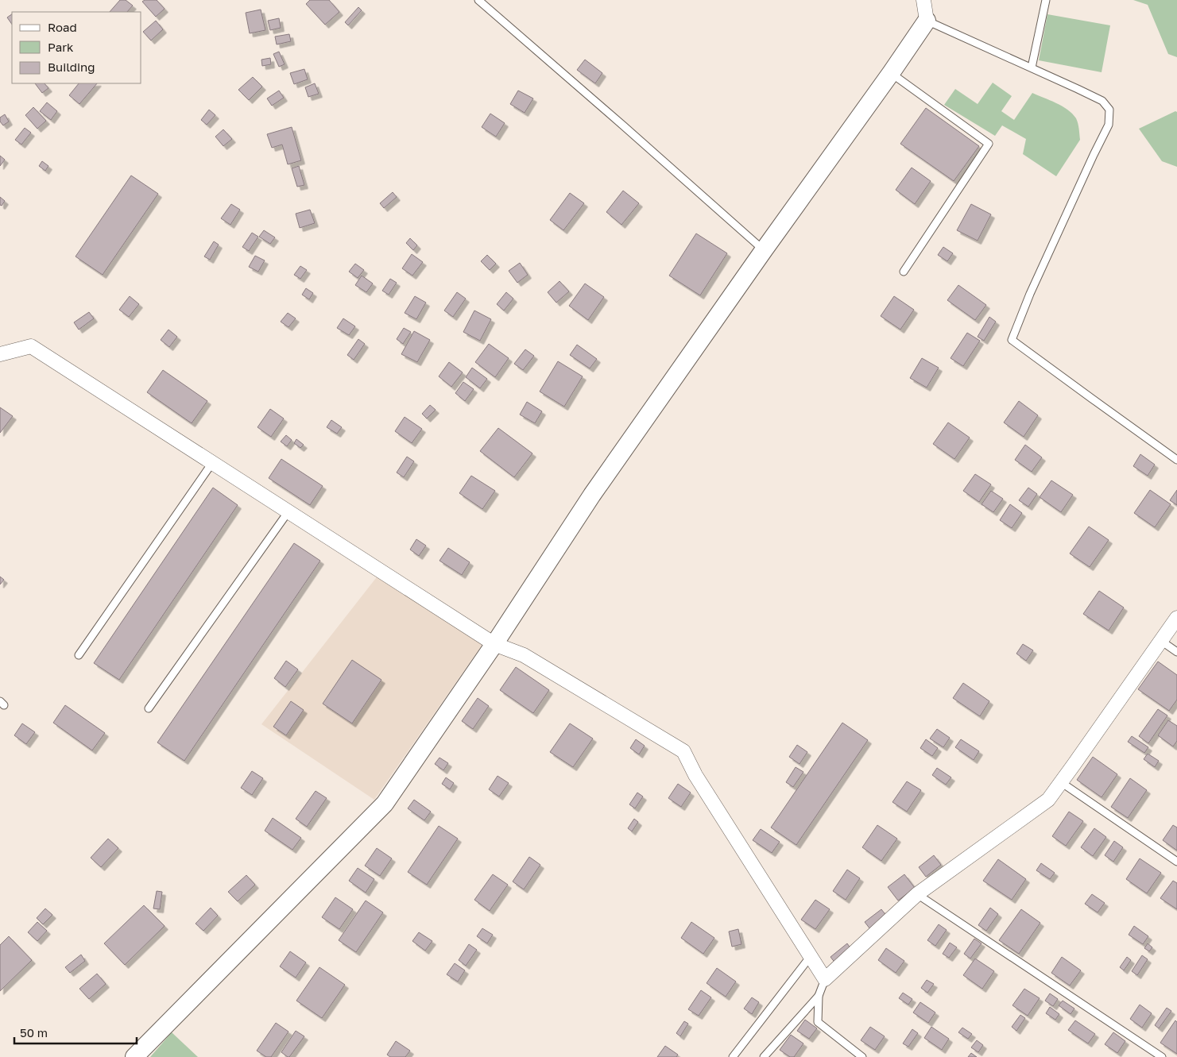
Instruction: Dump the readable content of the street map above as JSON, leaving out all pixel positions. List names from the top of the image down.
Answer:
{
  "legend": ["Road", "Park", "Building"],
  "scale_bar": "50 m"
}
